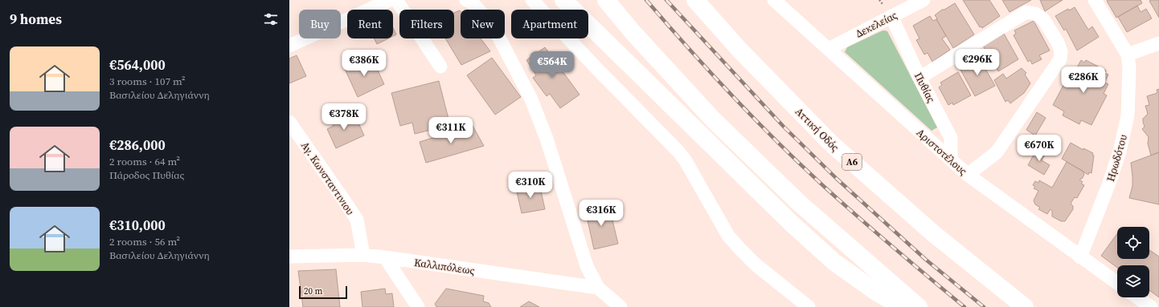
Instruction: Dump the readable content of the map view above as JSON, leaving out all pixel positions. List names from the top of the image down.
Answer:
{
  "streets": {
    "highway": ["Αττική Οδός", "Α6"],
    "street": [
      "Δεκελείας",
      "Πυθίας",
      "Αριστοτέλους",
      "Ηρωδότου",
      "Αγ. Κωνσταντινιου",
      "Καλλιπόλεως"
    ]
  },
  "crossings": [
    ["Δεκελείας", "Πυθίας"],
    ["Δεκελείας", "Αριστοτέλους"],
    ["Πυθίας", "Αριστοτέλους"],
    ["Αριστοτέλους", "Ηρωδότου"],
    ["Αγ. Κωνσταντινιου", "Καλλιπόλεως"]
  ],
  "scale_bar": "20 m",
  "page": {
    "heading": "9 homes",
    "chip": [
      "Buy",
      "Rent",
      "Filters",
      "New",
      "Apartment"
    ],
    "list": [
      {
        "name": "€564,000",
        "note": "3 rooms · 107 m² · Βασιλείου Δεληγιάννη"
      },
      {
        "name": "€286,000",
        "note": "2 rooms · 64 m² · Πάροδος Πυθίας"
      },
      {
        "name": "€310,000",
        "note": "2 rooms · 56 m² · Βασιλείου Δεληγιάννη"
      }
    ],
    "price": [
      "€296K",
      "€386K",
      "€564K",
      "€286K",
      "€378K",
      "€311K",
      "€670K",
      "€310K",
      "€316K"
    ],
    "scale": "20 m"
  }
}
